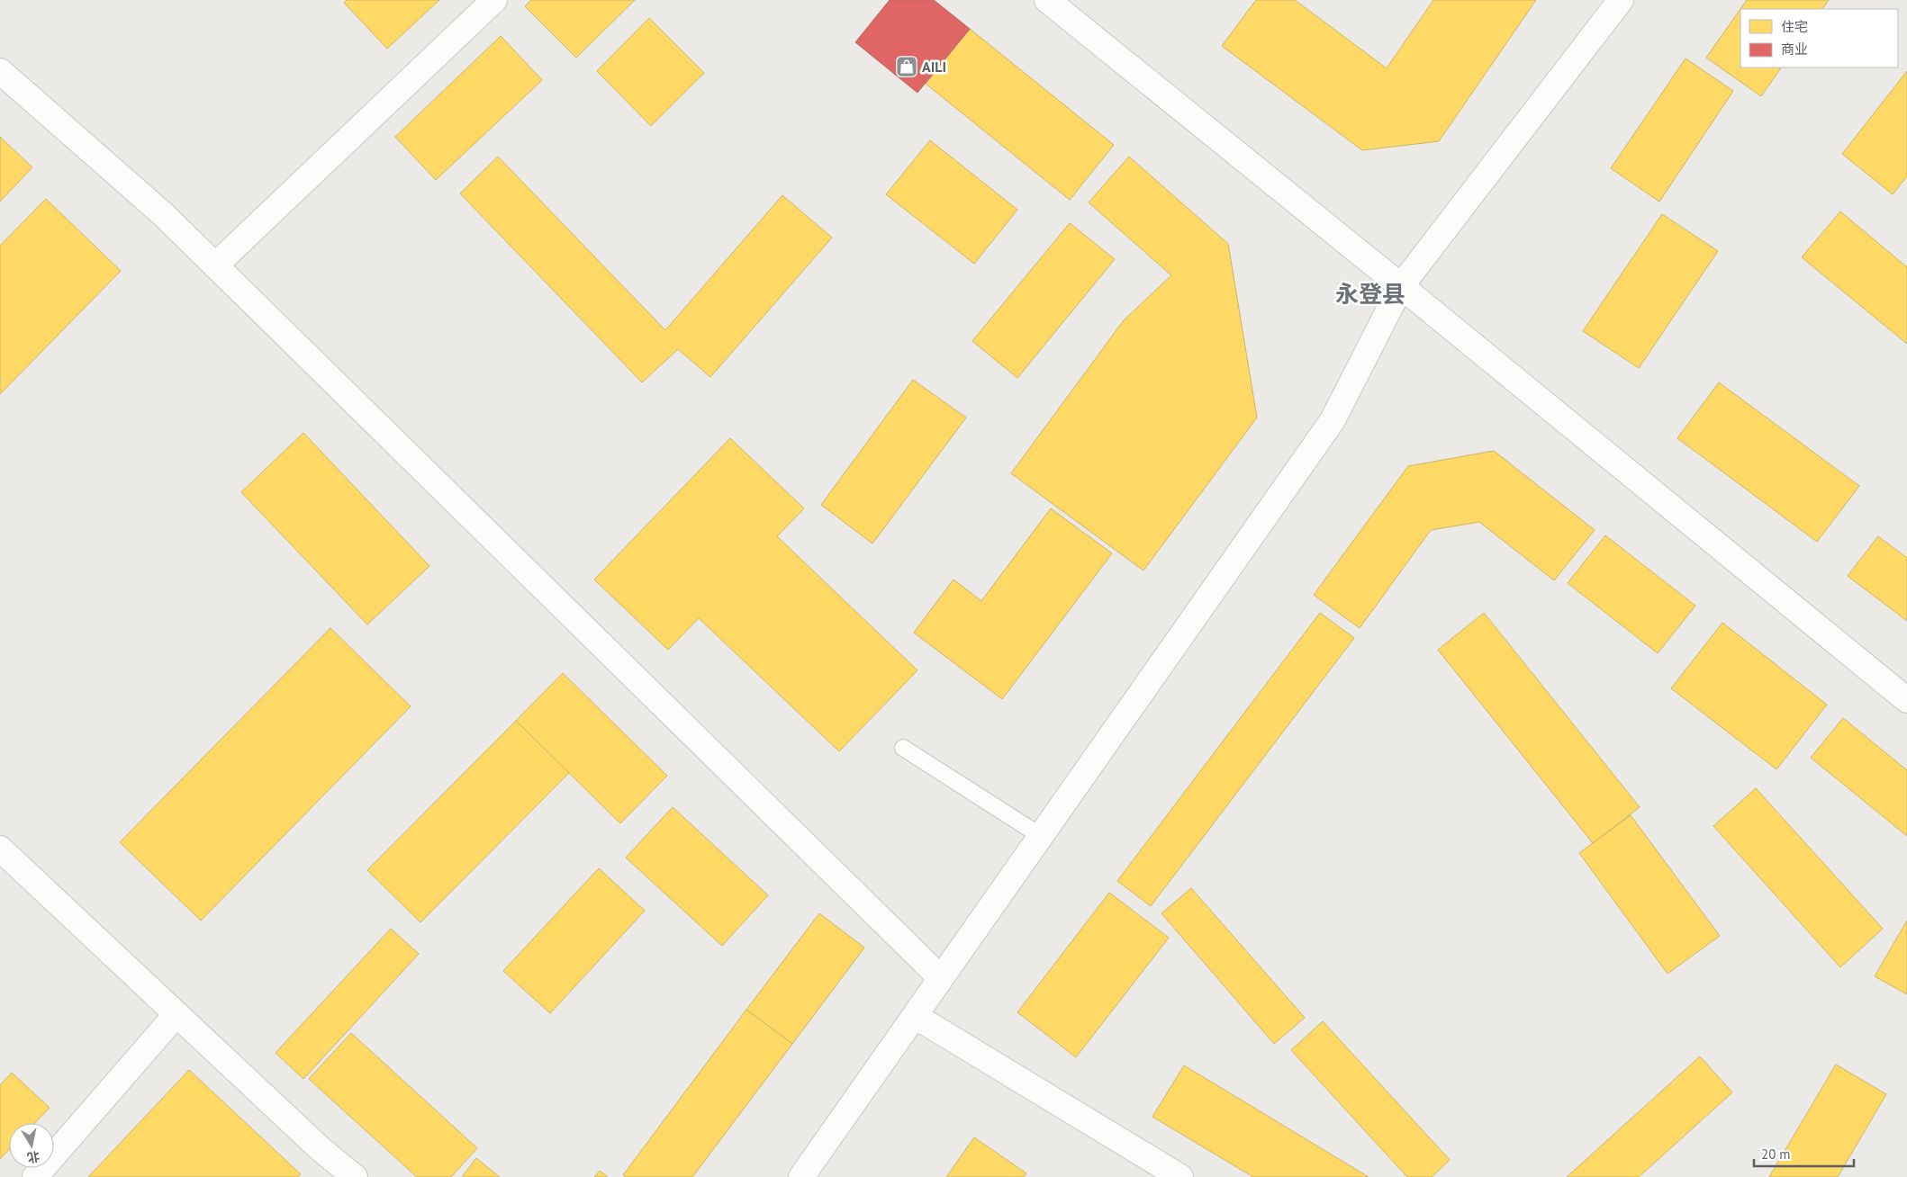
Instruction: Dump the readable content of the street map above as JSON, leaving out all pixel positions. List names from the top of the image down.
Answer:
{
  "districts": ["永登县"],
  "places": {
    "shop": ["AILI"]
  },
  "legend": ["住宅", "商业"],
  "scale_bar": "20 m",
  "north": "bottom"
}
